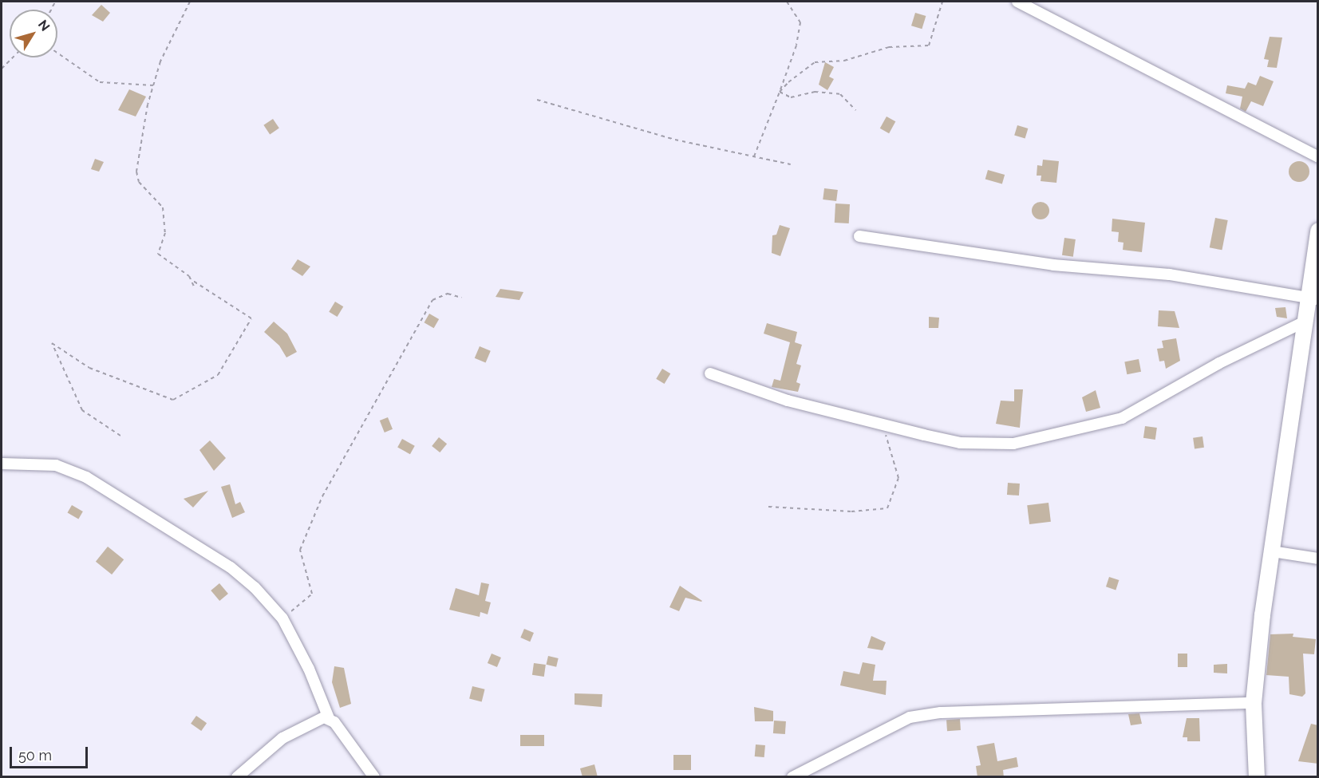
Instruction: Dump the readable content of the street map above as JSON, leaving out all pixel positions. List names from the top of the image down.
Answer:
{
  "scale_bar": "50 m",
  "north": "top right"
}
